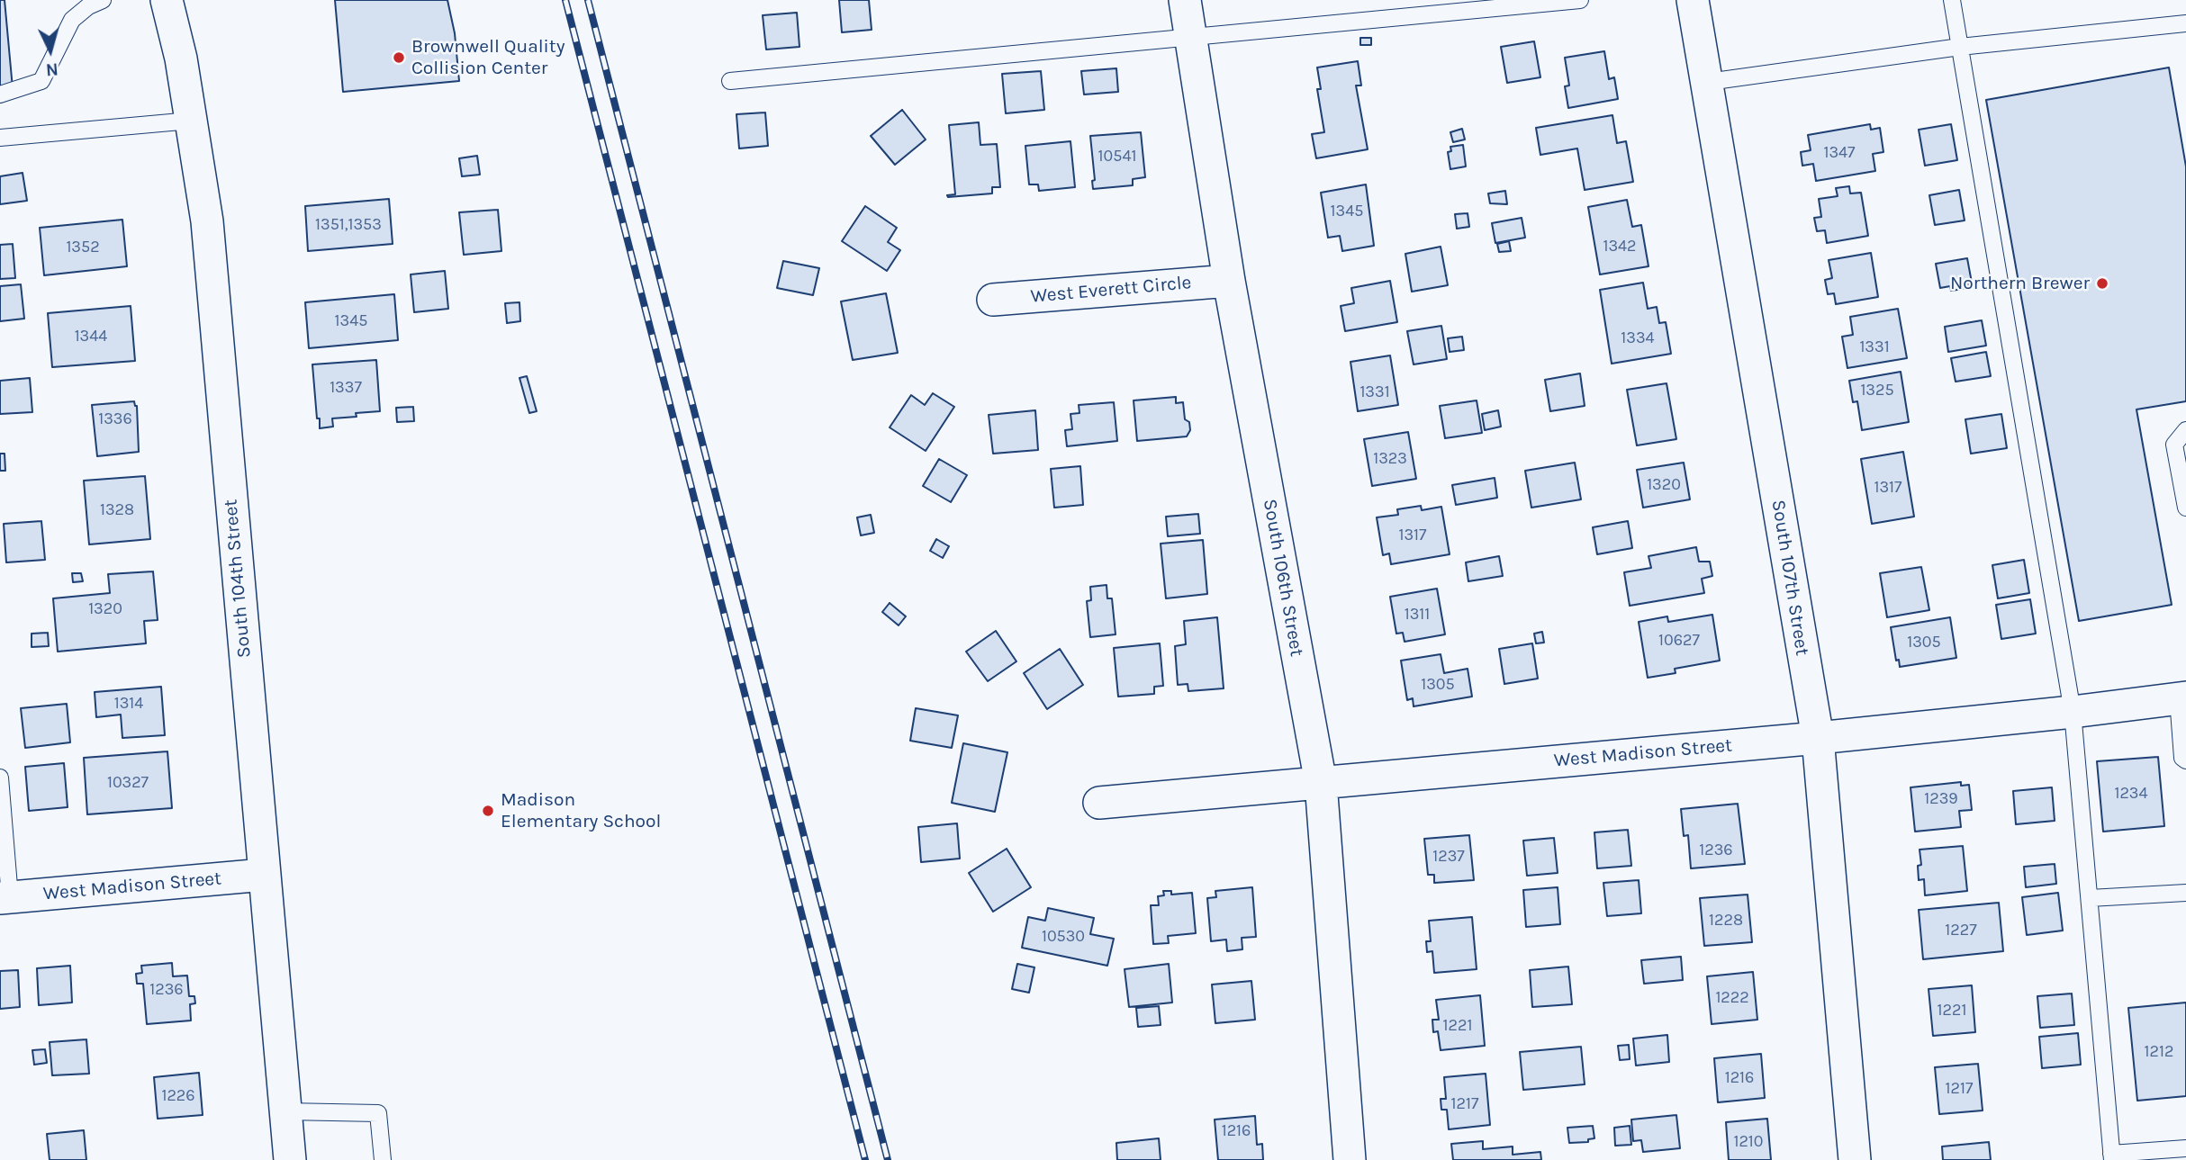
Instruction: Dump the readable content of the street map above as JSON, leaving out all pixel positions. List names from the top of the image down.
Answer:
{
  "streets": {
    "street": [
      "West Everett Circle",
      "South 106th Street",
      "South 107th Street",
      "South 104th Street",
      "West Madison Street"
    ]
  },
  "crossings": [
    ["West Everett Circle", "South 106th Street"],
    ["South 106th Street", "West Madison Street"],
    ["South 107th Street", "West Madison Street"],
    ["South 104th Street", "West Madison Street"]
  ],
  "places": ["Brownwell Quality Collision Center", "Northern Brewer", "Madison Elementary School"],
  "house_numbers": [
    "1347",
    "10541",
    "1345",
    "1351,1353",
    "1342",
    "1352",
    "1345",
    "1344",
    "1334",
    "1331",
    "1337",
    "1325",
    "1331",
    "1336",
    "1323",
    "1320",
    "1317",
    "1328",
    "1317",
    "1320",
    "1311",
    "10627",
    "1305",
    "1305",
    "1314",
    "10327",
    "1234",
    "1239",
    "1236",
    "1237",
    "1228",
    "1227",
    "10530",
    "1236",
    "1222",
    "1221",
    "1221",
    "1212",
    "1216",
    "1217",
    "1226",
    "1217",
    "1216",
    "1210"
  ],
  "north": "bottom"
}
